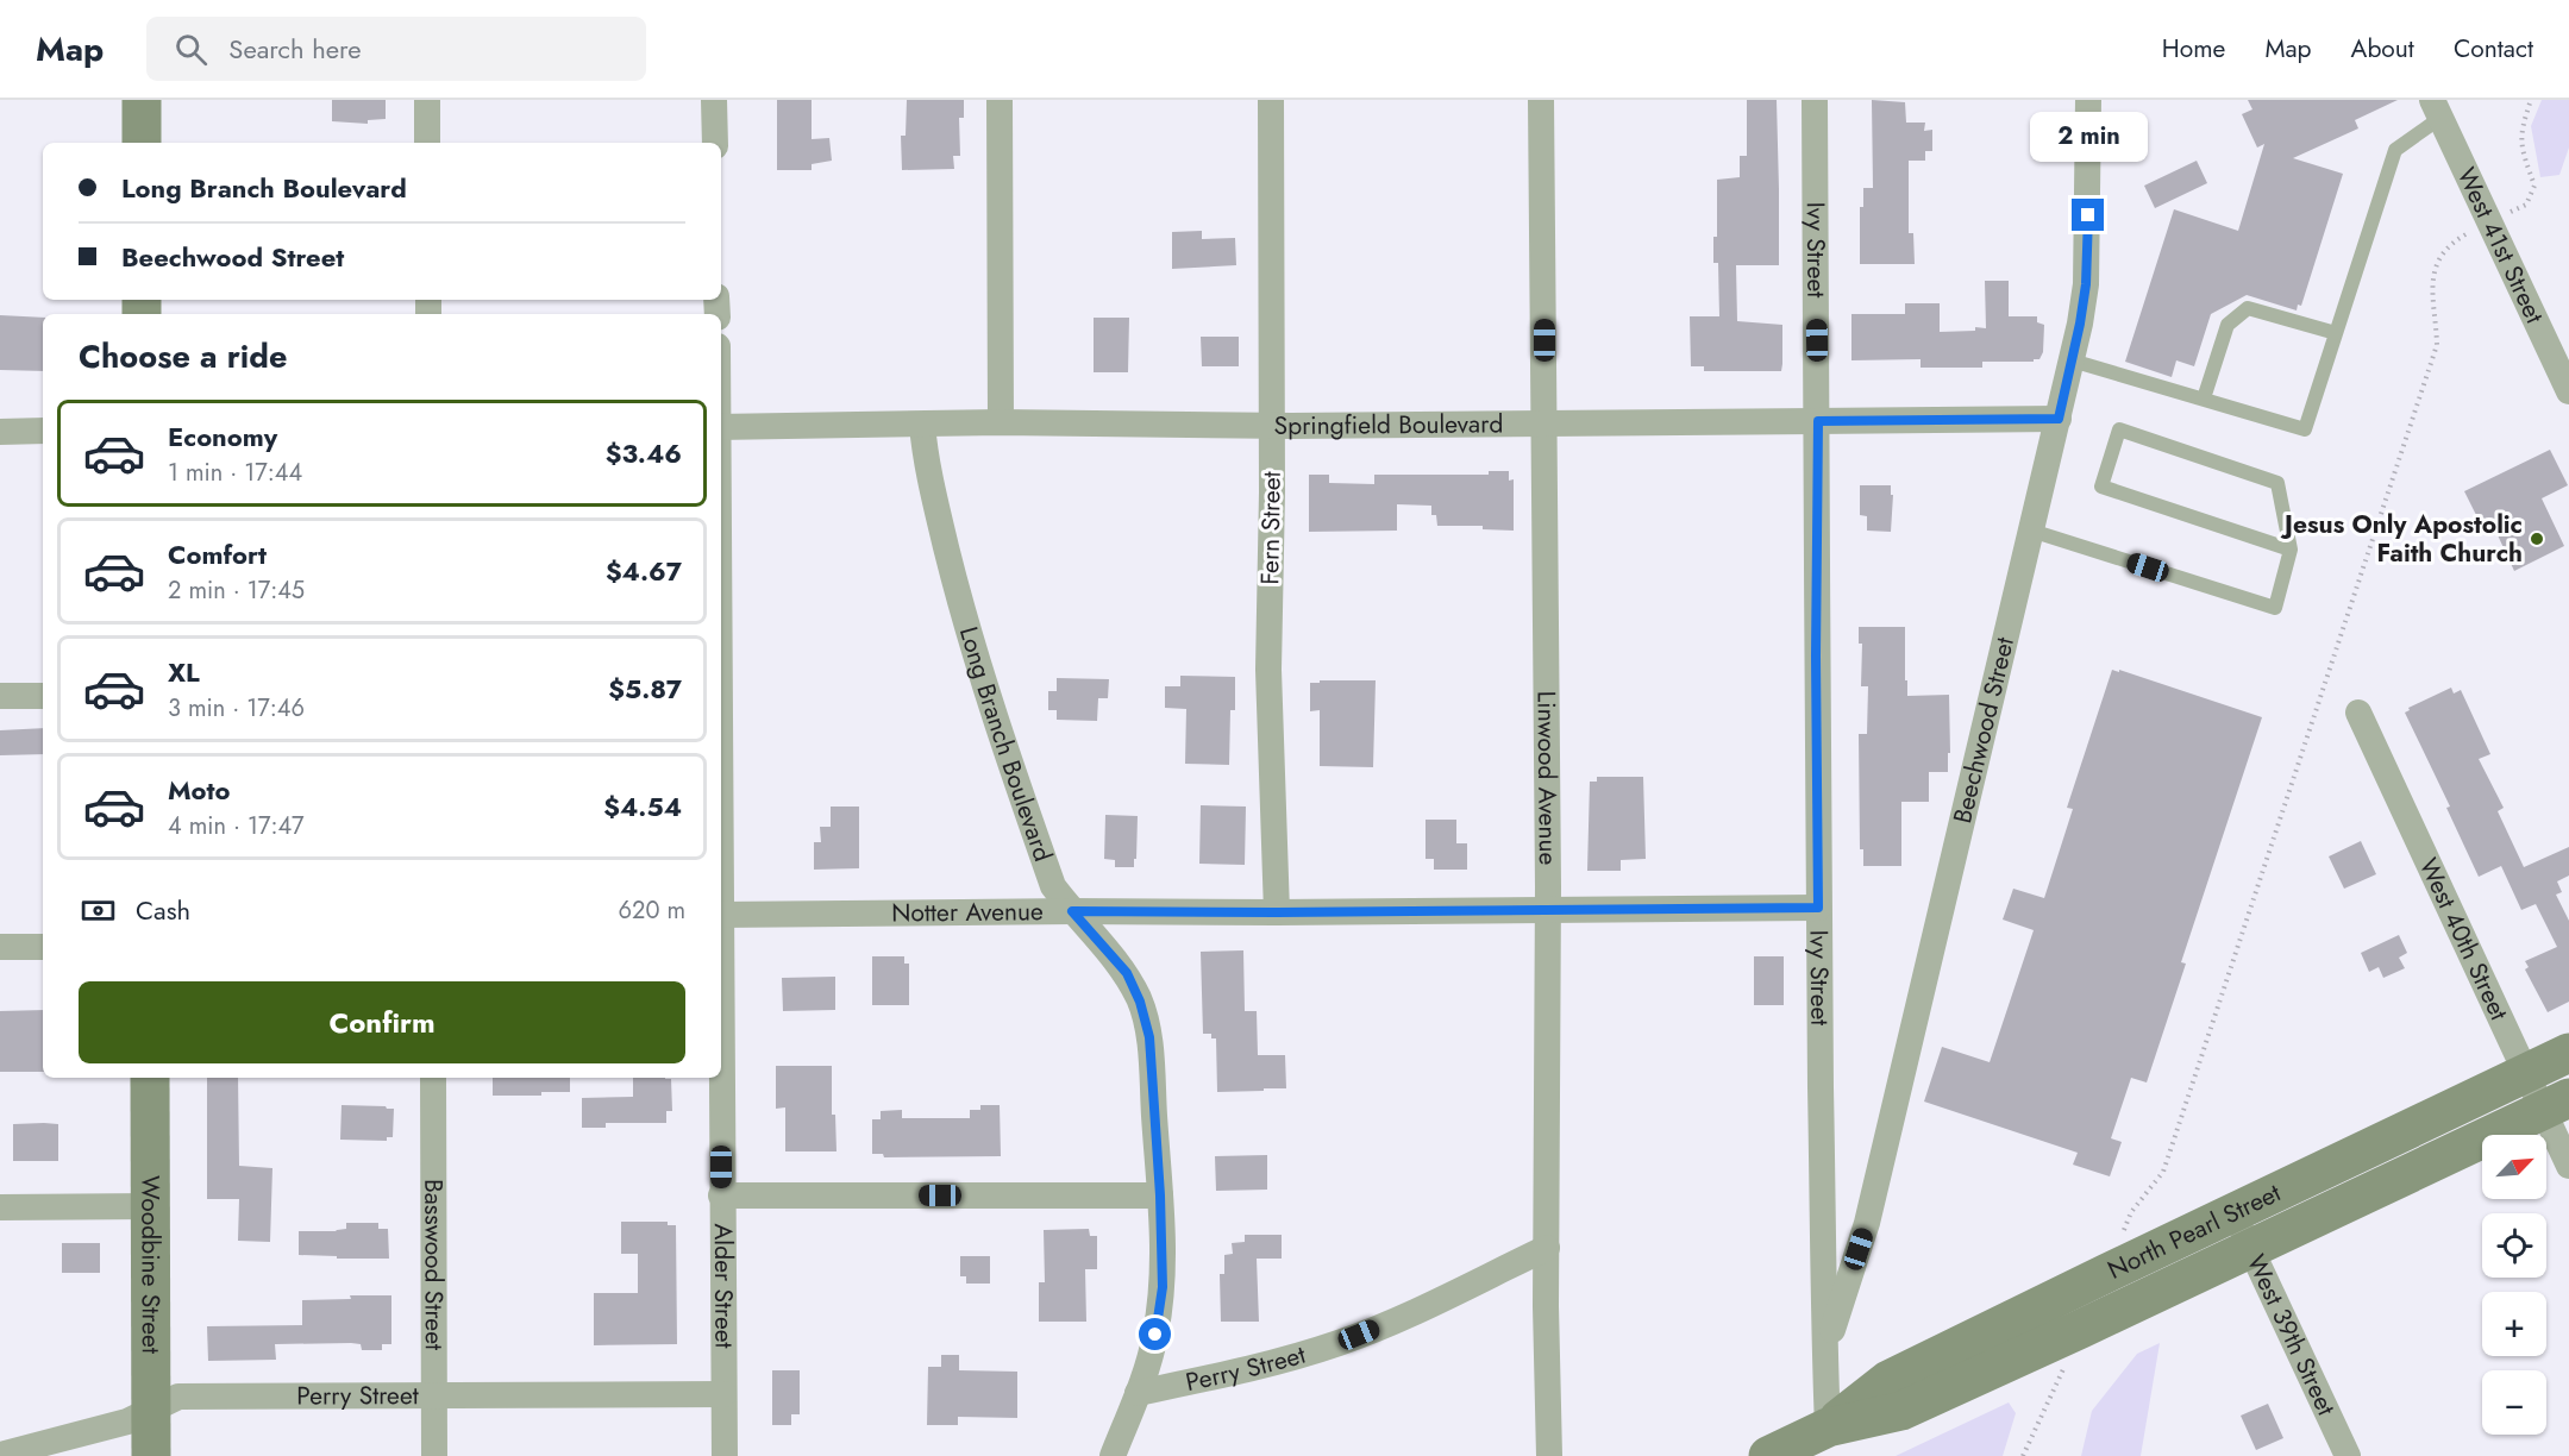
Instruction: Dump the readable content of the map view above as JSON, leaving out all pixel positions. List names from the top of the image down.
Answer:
{
  "streets": {
    "street": [
      "West 41st Street",
      "Ivy Street",
      "Springfield Boulevard",
      "Fern Street",
      "Beechwood Street",
      "Long Branch Boulevard",
      "Linwood Avenue",
      "Notter Avenue",
      "West 40th Street",
      "North Pearl Street",
      "Woodbine Street",
      "Basswood Street",
      "Alder Street",
      "West 39th Street",
      "Perry Street"
    ]
  },
  "crossings": [
    ["Ivy Street", "Springfield Boulevard"],
    ["Ivy Street", "Beechwood Street"],
    ["Ivy Street", "Notter Avenue"],
    ["Ivy Street", "North Pearl Street"],
    ["Springfield Boulevard", "Fern Street"],
    ["Springfield Boulevard", "Beechwood Street"],
    ["Springfield Boulevard", "Long Branch Boulevard"],
    ["Springfield Boulevard", "Linwood Avenue"],
    ["Fern Street", "Notter Avenue"],
    ["Long Branch Boulevard", "Notter Avenue"],
    ["Long Branch Boulevard", "Perry Street"],
    ["Linwood Avenue", "Notter Avenue"],
    ["Linwood Avenue", "Perry Street"],
    ["West 40th Street", "North Pearl Street"],
    ["North Pearl Street", "West 39th Street"],
    ["Woodbine Street", "Perry Street"],
    ["Basswood Street", "Perry Street"],
    ["Alder Street", "Perry Street"]
  ],
  "places": ["Jesus Only Apostolic Faith Church"],
  "north": "top right",
  "page": {
    "header": "Map",
    "search": "Search here",
    "nav": [
      "Home",
      "Map",
      "About",
      "Contact"
    ],
    "bubble": "2 min",
    "banner": ["Long Branch Boulevard", "Beechwood Street"],
    "heading": "Choose a ride",
    "list": [
      {
        "name": "Economy",
        "note": "1 min · 17:44",
        "value": "$3.46"
      },
      {
        "name": "Comfort",
        "note": "2 min · 17:45",
        "value": "$4.67"
      },
      {
        "name": "XL",
        "note": "3 min · 17:46",
        "value": "$5.87"
      },
      {
        "name": "Moto",
        "note": "4 min · 17:47",
        "value": "$4.54"
      }
    ],
    "pay": ["Cash", "620 m"],
    "buttons": "Confirm",
    "map_buttons": ["+", "−"]
  }
}
